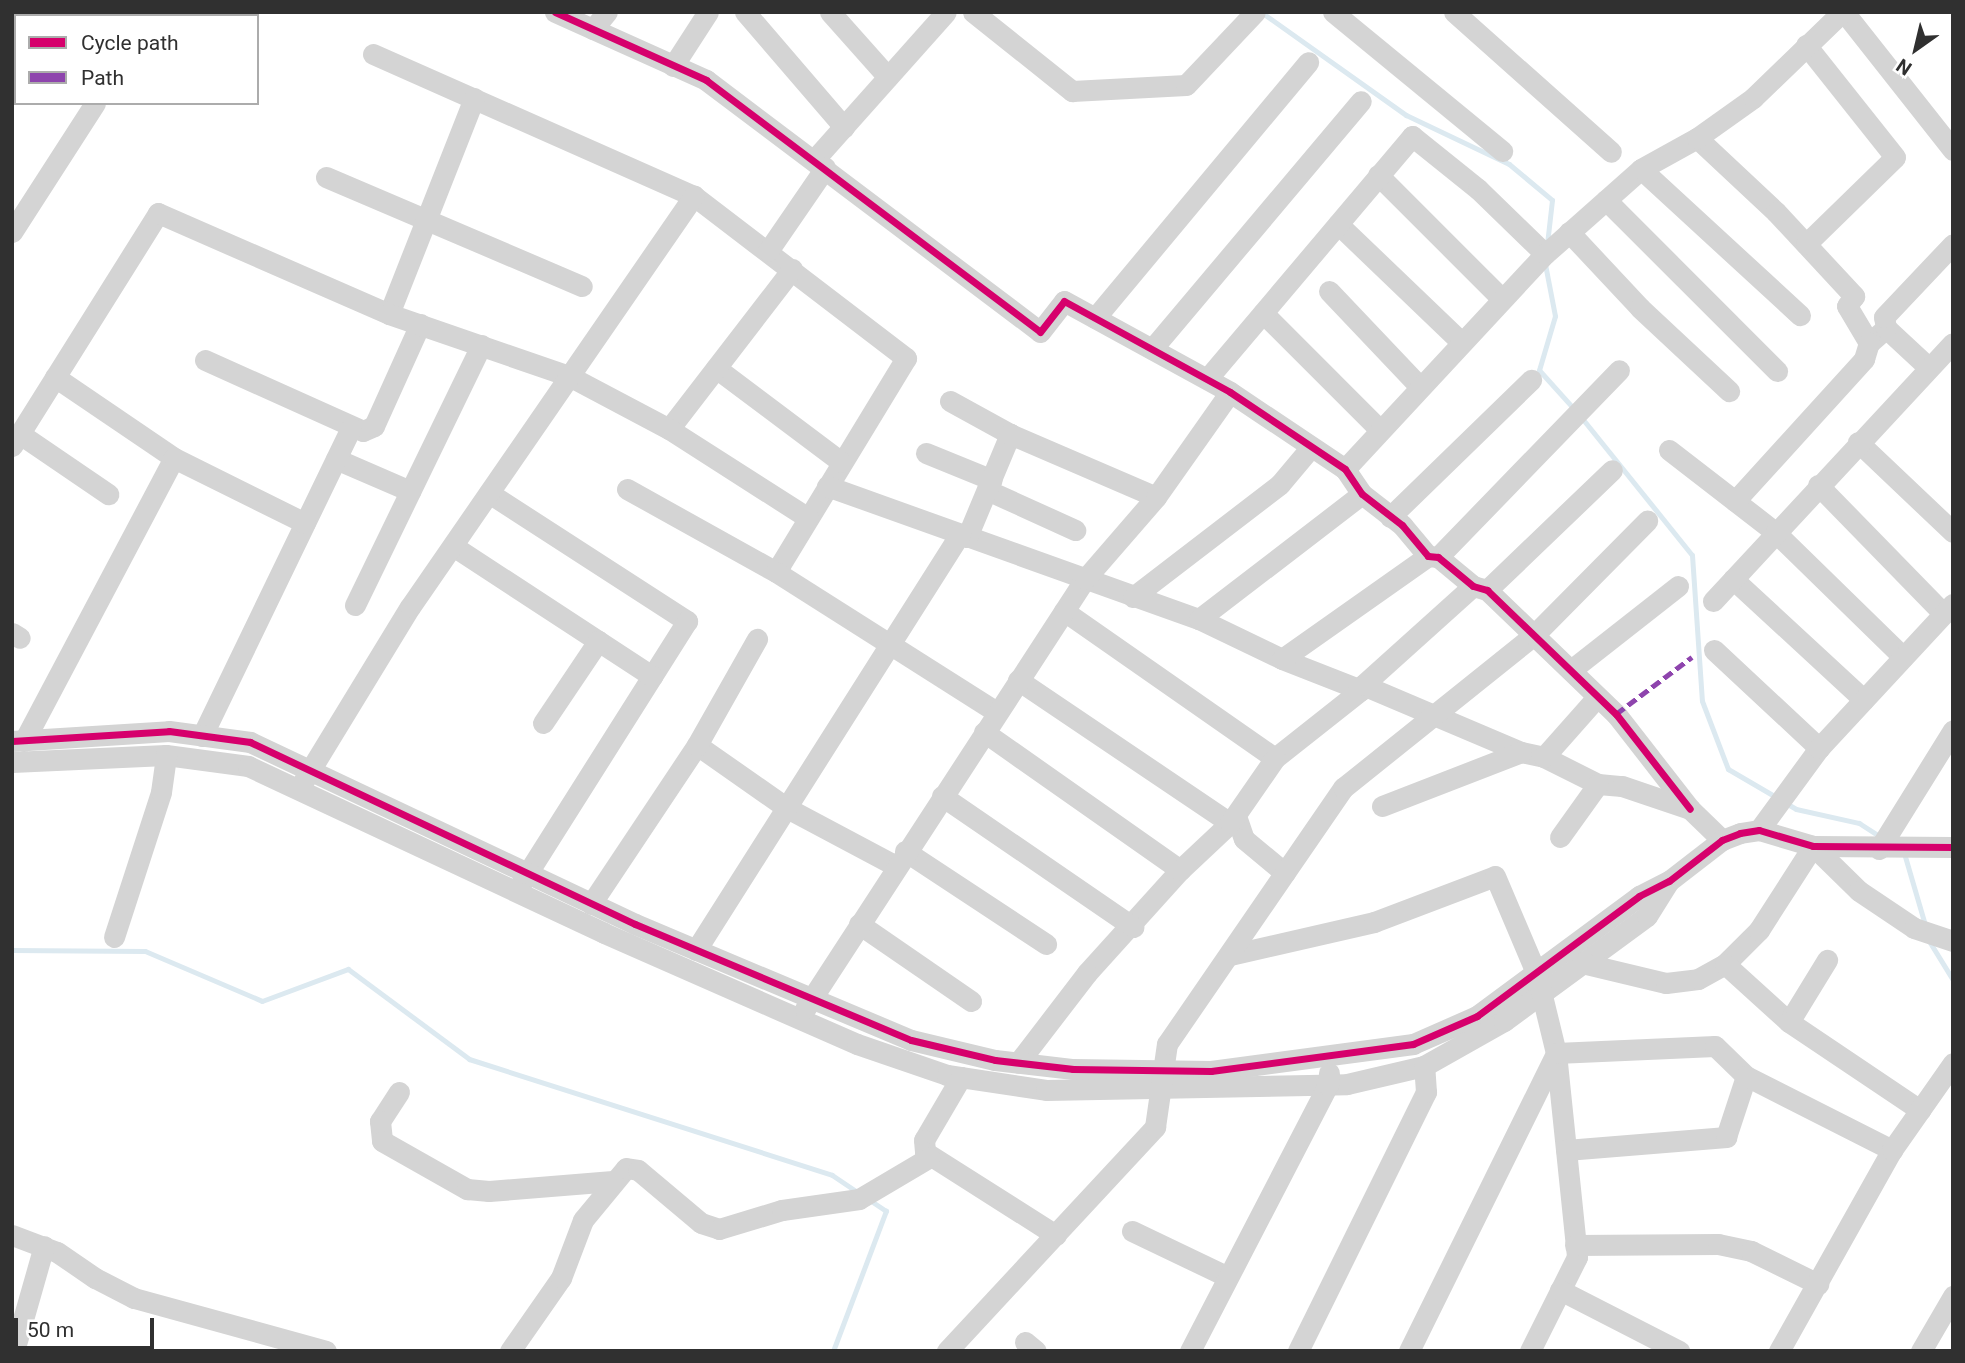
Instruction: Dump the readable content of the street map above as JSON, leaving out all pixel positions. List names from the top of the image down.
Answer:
{
  "legend": ["Cycle path", "Path"],
  "scale_bar": "50 m",
  "north": "bottom left"
}
